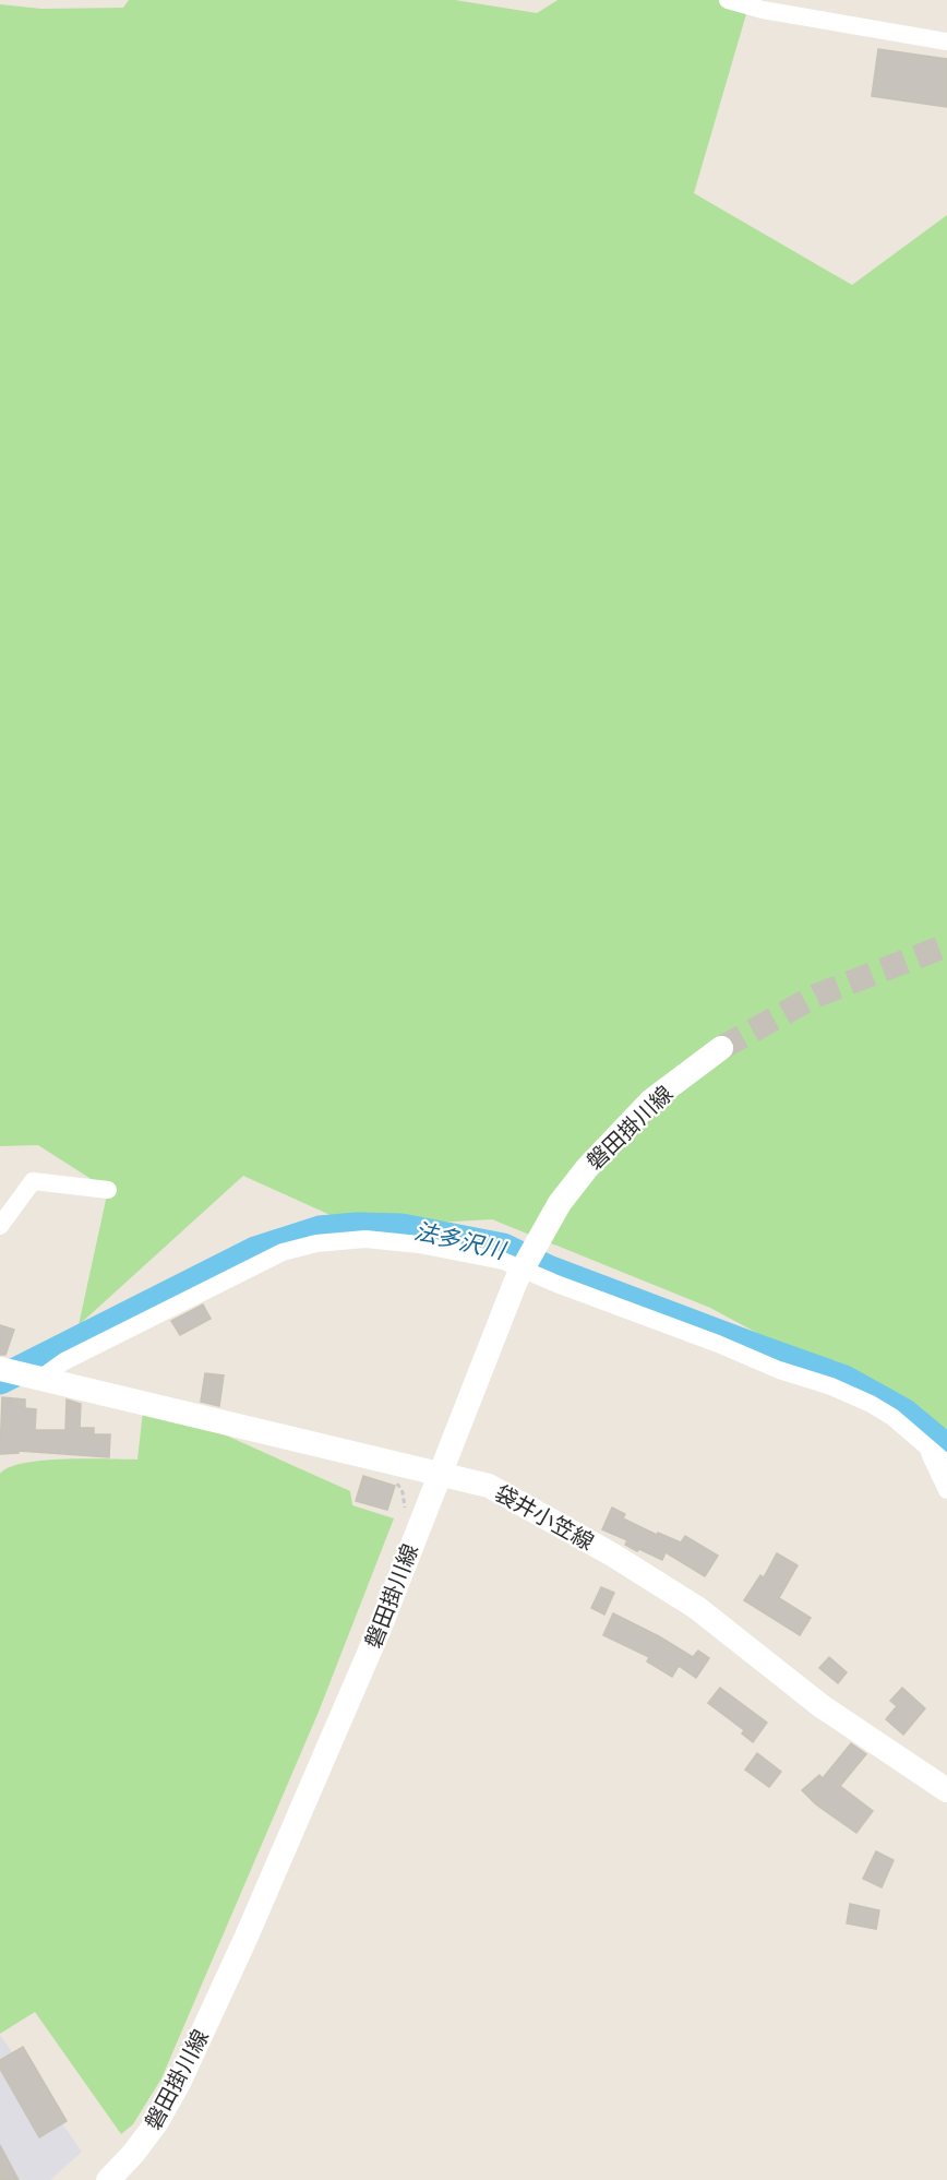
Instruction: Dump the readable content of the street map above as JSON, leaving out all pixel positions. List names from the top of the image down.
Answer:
{
  "streets": {
    "main road": ["磐田掛川線", "袋井小笠線"]
  },
  "crossings": [
    ["磐田掛川線", "袋井小笠線"]
  ],
  "water": ["法多沢川"]
}
